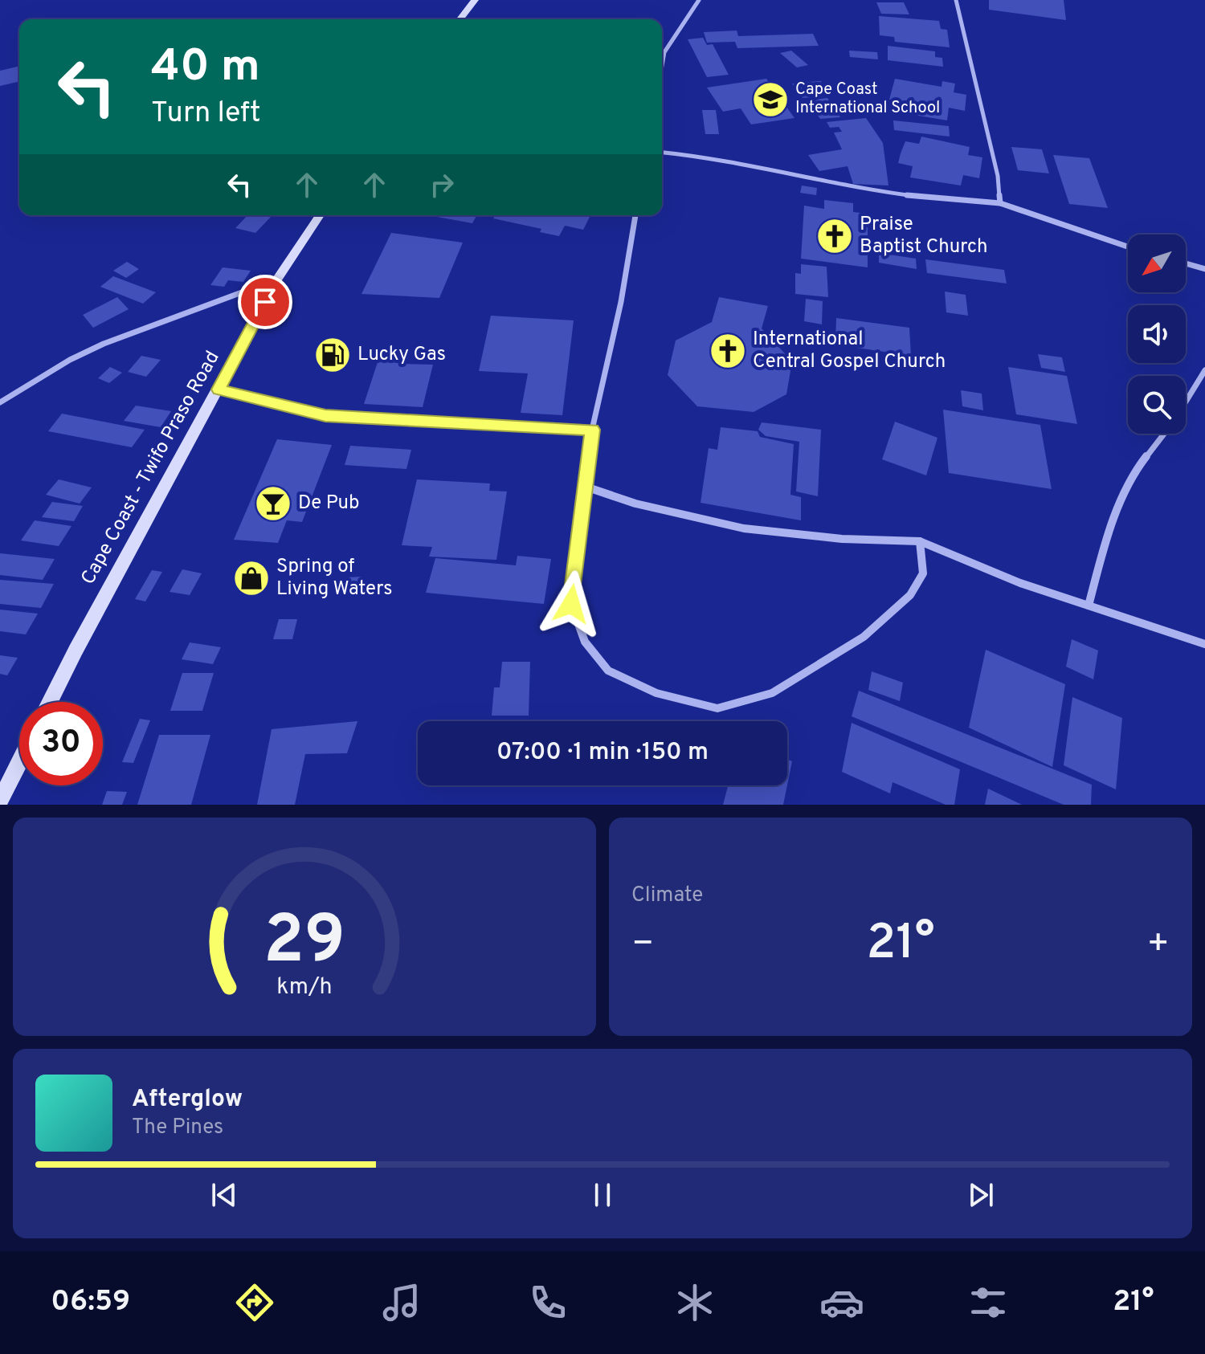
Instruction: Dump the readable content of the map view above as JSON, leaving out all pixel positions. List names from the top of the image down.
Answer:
{
  "streets": {
    "main road": ["Cape Coast - Twifo Praso Road"]
  },
  "places": {
    "school or university": ["Cape Coast International School"],
    "church": ["Praise Baptist Church", "International Central Gospel Church"],
    "fuel station": ["Lucky Gas"],
    "bar": ["De Pub"],
    "shop": ["Spring of Living Waters"]
  },
  "north": "bottom left",
  "page": {
    "turn": ["40 m", "Turn left"],
    "limit": "30",
    "trip": "07:00 · 1 min · 150 m",
    "tile": "Climate",
    "heat": ["−", "21°", "+"],
    "song": ["Afterglow", "The Pines"],
    "tabs": ["06:59", "21°"],
    "gauge": ["29", "km/h"]
  }
}
